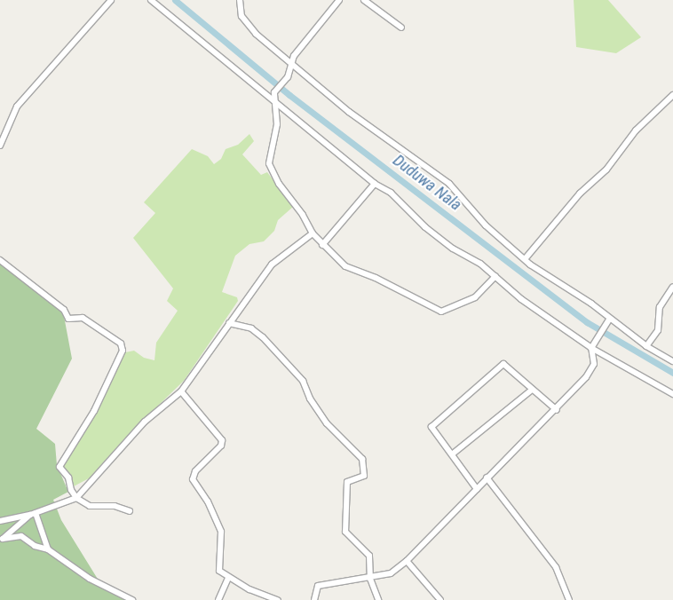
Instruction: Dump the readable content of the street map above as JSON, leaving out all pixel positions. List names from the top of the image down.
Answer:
{
  "water": ["Duduwa Nala"]
}
